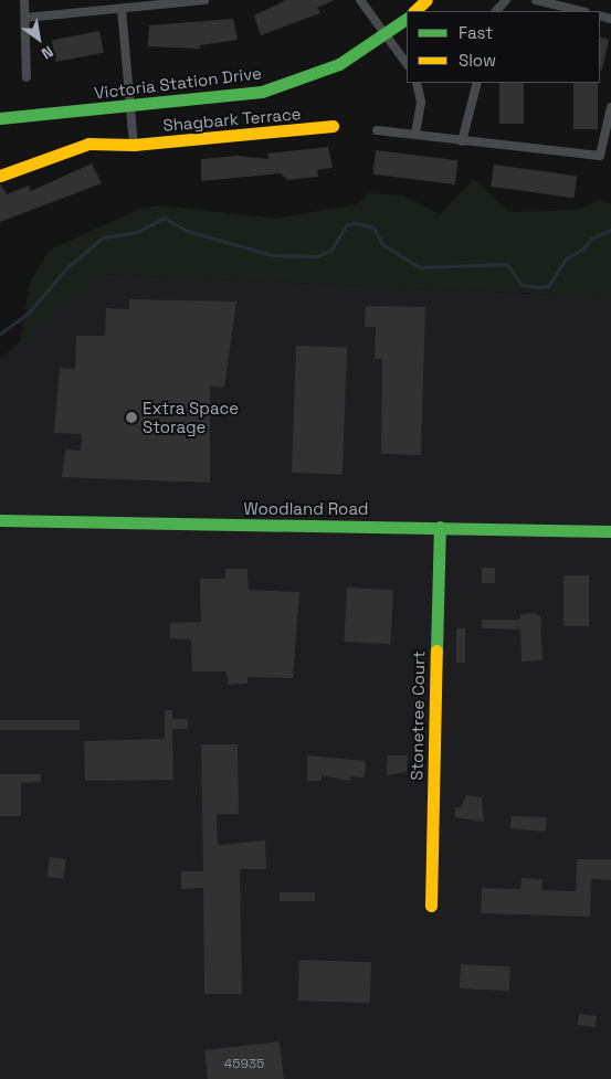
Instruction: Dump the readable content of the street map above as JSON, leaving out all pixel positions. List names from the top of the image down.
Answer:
{
  "streets": {
    "street": [
      "Victoria Station Drive",
      "Shagbark Terrace",
      "Woodland Road",
      "Stonetree Court"
    ]
  },
  "crossings": [
    ["Woodland Road", "Stonetree Court"]
  ],
  "places": ["Extra Space Storage"],
  "house_numbers": ["45935"],
  "legend": ["Fast", "Slow"],
  "north": "bottom right"
}
